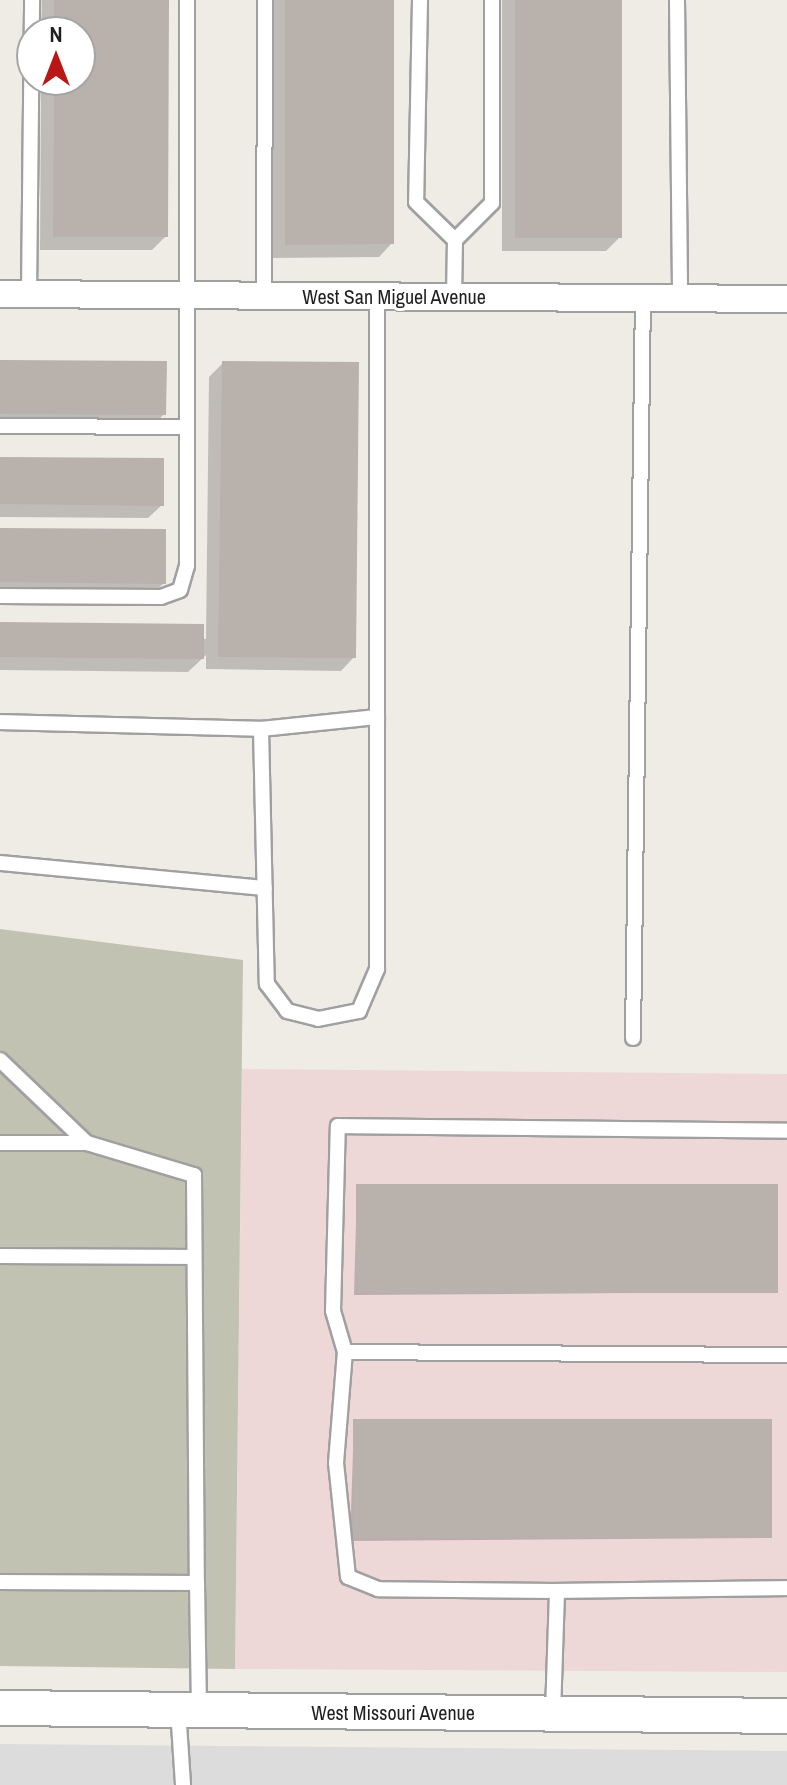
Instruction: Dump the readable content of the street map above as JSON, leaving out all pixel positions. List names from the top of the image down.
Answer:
{
  "streets": {
    "street": ["West San Miguel Avenue", "West Missouri Avenue"]
  },
  "north": "top"
}
